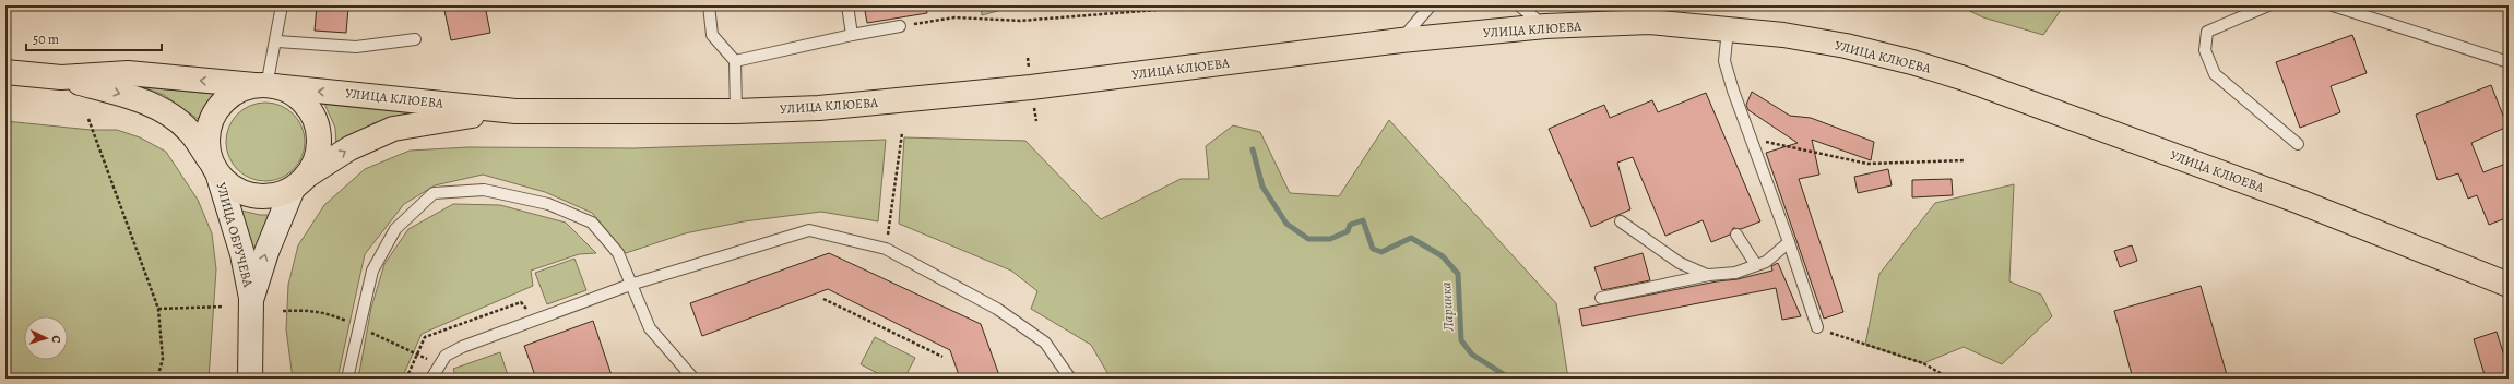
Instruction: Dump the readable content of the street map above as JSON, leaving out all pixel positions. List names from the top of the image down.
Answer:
{
  "streets": {
    "main road": ["УЛИЦА КЛЮЕВА"],
    "street": ["УЛИЦА ОБРУЧЕВА"]
  },
  "crossings": [
    ["УЛИЦА КЛЮЕВА", "УЛИЦА ОБРУЧЕВА"]
  ],
  "one_way": ["УЛИЦА ОБРУЧЕВА"],
  "water": ["Ларинка"],
  "scale_bar": "50 m",
  "north": "right"
}
